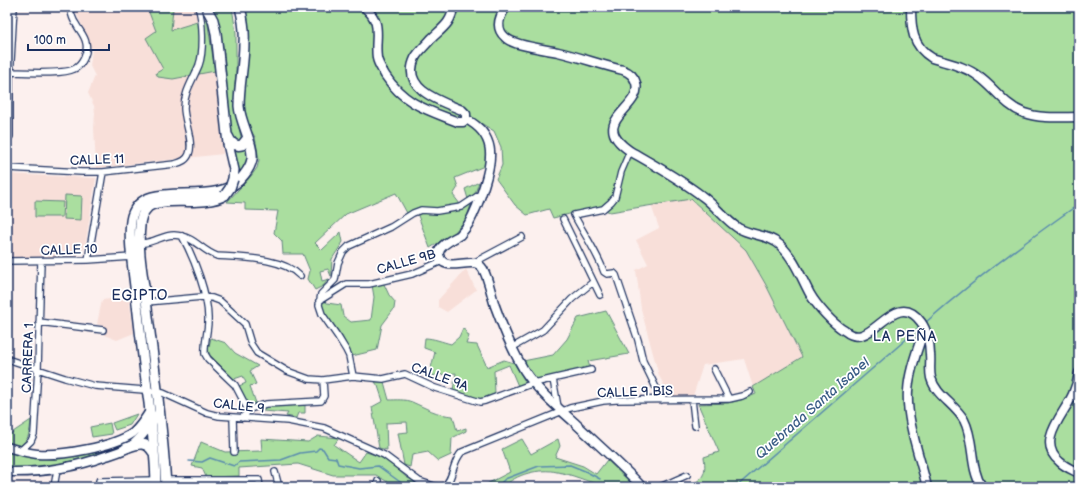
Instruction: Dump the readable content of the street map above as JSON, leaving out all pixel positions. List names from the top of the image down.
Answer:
{
  "streets": {
    "main road": ["CALLE 9B"],
    "street": [
      "CALLE 11",
      "CALLE 10",
      "CARRERA 1",
      "CALLE 9A",
      "CALLE 9 BIS",
      "CALLE 9"
    ]
  },
  "crossings": [
    ["CALLE 10", "CARRERA 1"],
    ["CARRERA 1", "CALLE 9"]
  ],
  "districts": ["EGIPTO", "LA PEÑA"],
  "water": ["Quebrada Santa Isabel"],
  "scale_bar": "100 m"
}
